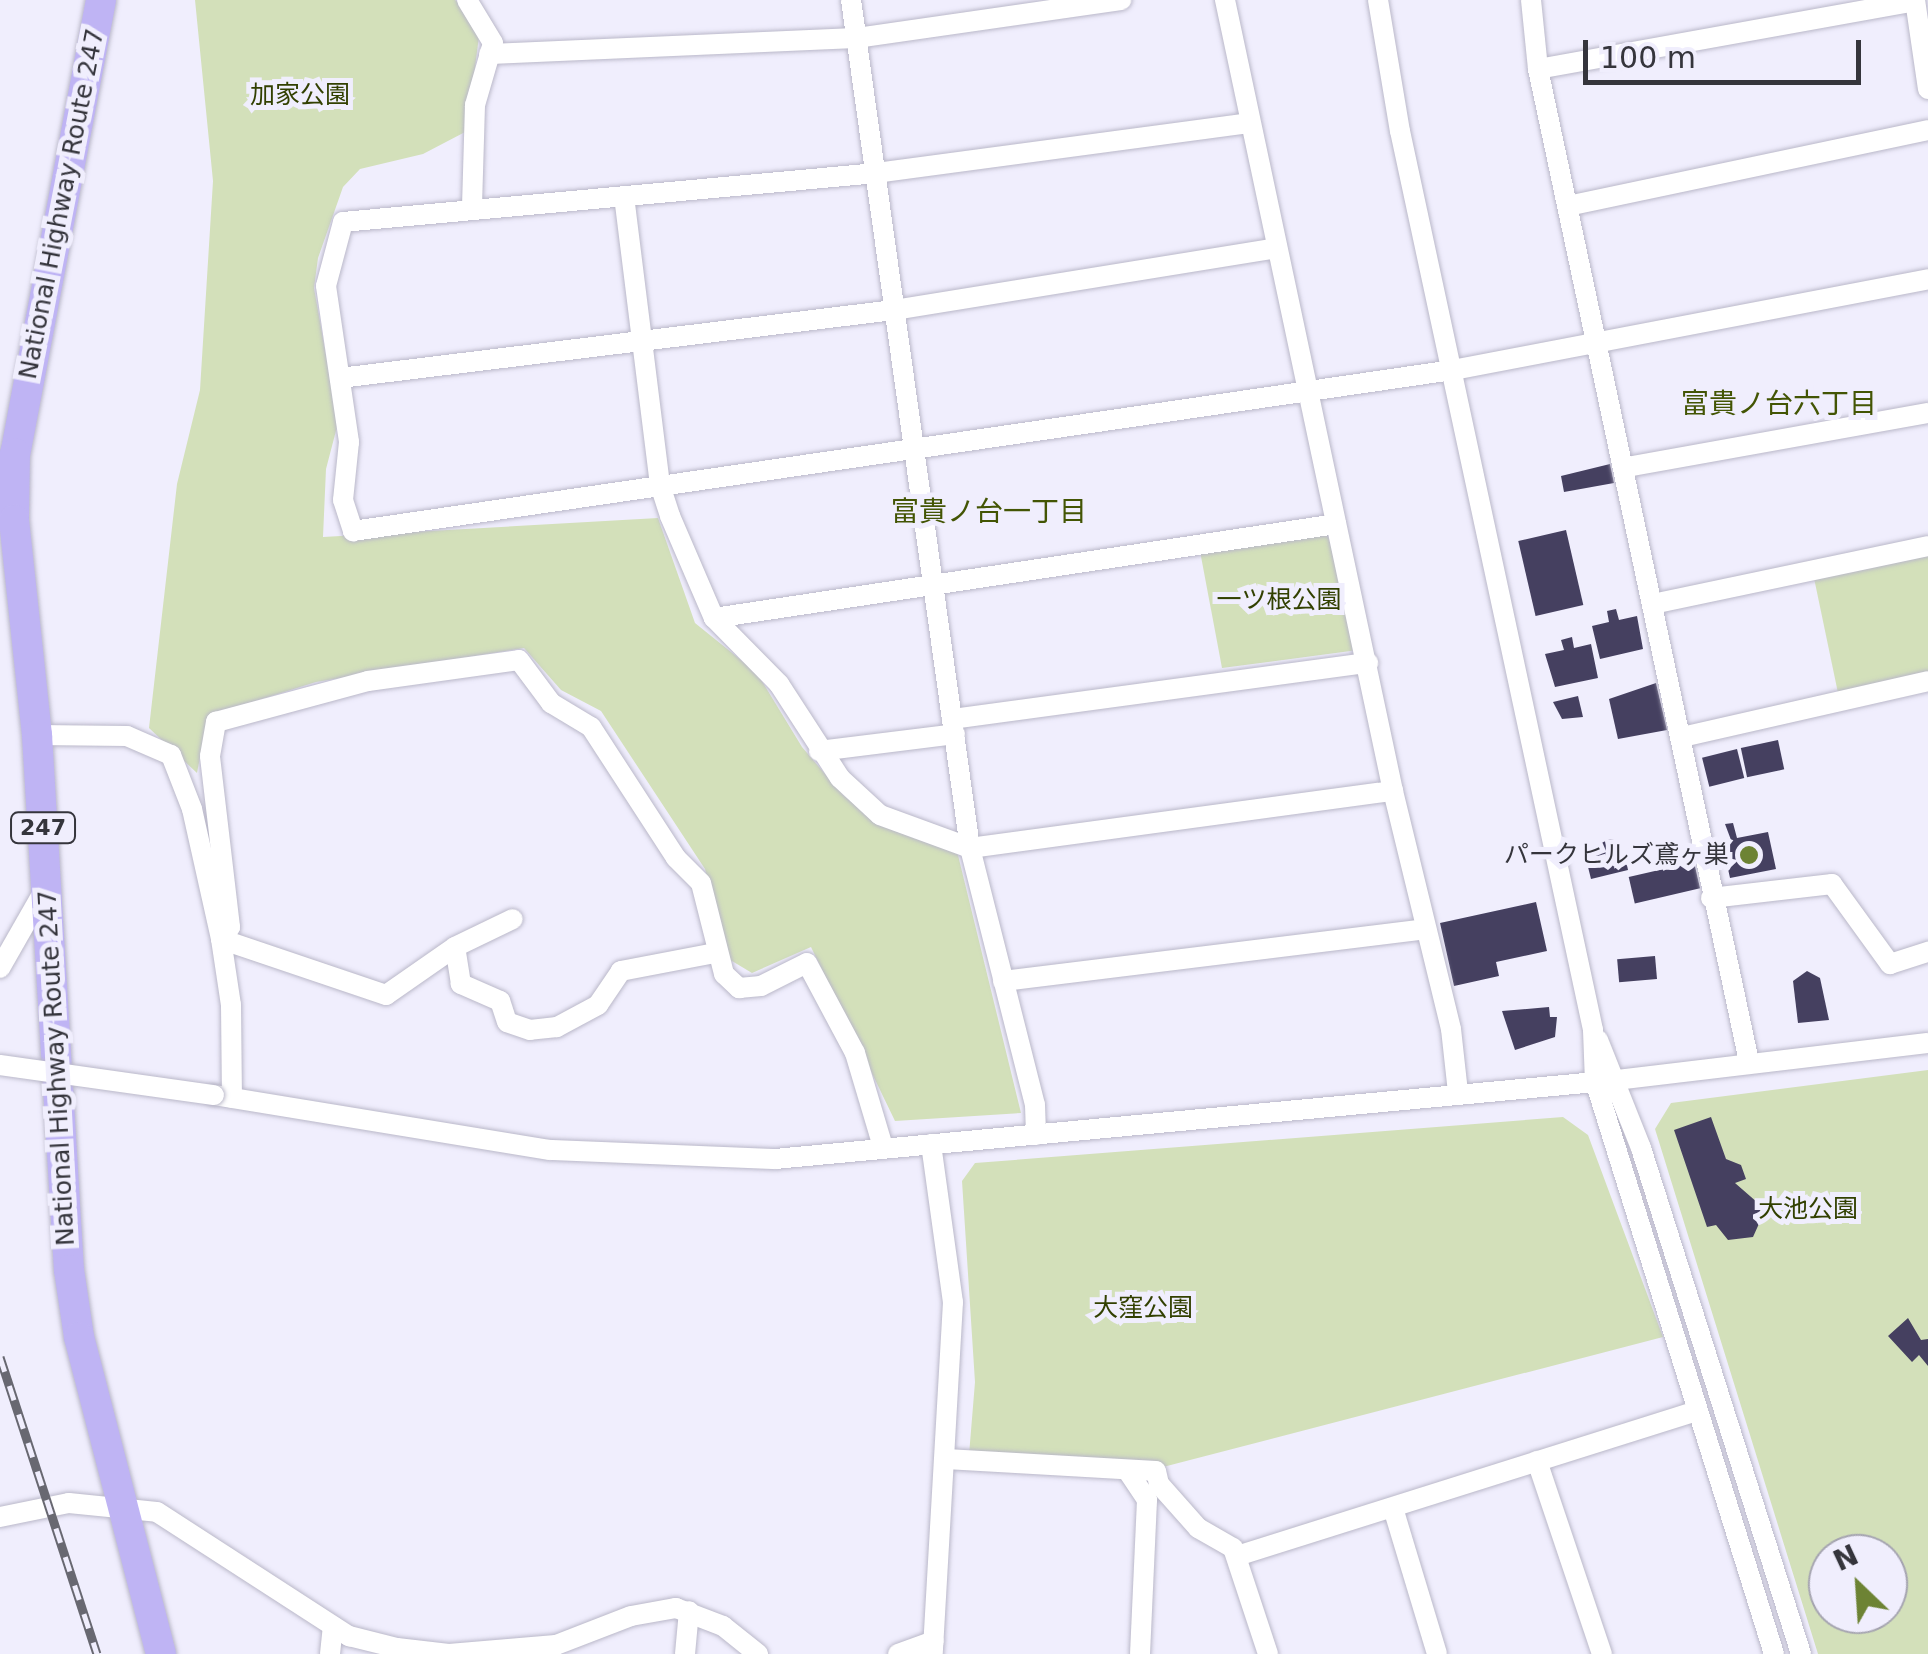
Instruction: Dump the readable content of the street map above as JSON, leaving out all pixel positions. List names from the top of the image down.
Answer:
{
  "streets": {
    "highway": ["National Highway Route 247", "247"]
  },
  "districts": ["富貴ノ台六丁目", "富貴ノ台一丁目"],
  "parks": [
    "加家公園",
    "一ツ根公園",
    "大池公園",
    "大窪公園"
  ],
  "places": ["パークヒルズ鳶ヶ巣"],
  "scale_bar": "100 m",
  "north": "top left"
}
